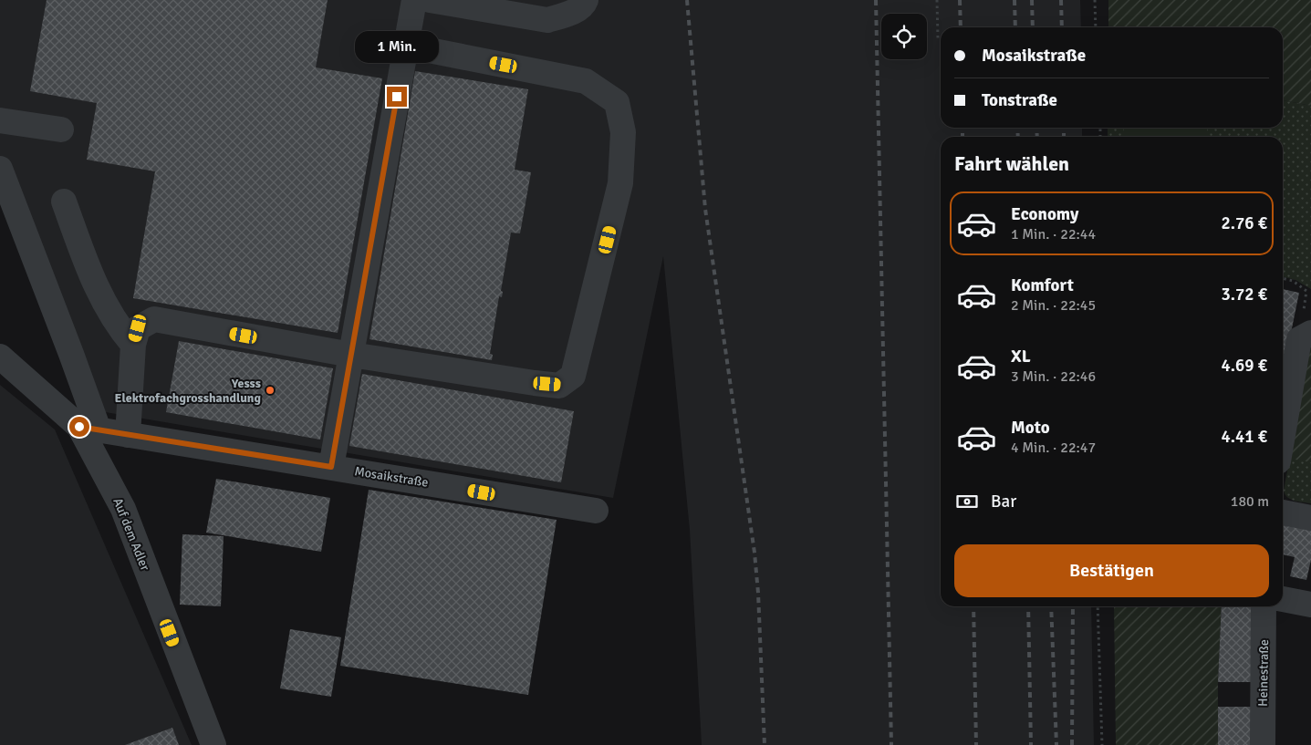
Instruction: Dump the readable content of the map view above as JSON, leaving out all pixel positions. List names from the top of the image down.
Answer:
{
  "streets": {
    "street": ["Mosaikstraße", "Auf dem Adler", "Heinestraße"]
  },
  "crossings": [
    ["Mosaikstraße", "Auf dem Adler"]
  ],
  "places": ["Yesss Elektrofachgrosshandlung"],
  "page": {
    "banner": ["Mosaikstraße", "Tonstraße"],
    "bubble": "1 Min.",
    "heading": "Fahrt wählen",
    "list": [
      {
        "name": "Economy",
        "note": "1 Min. · 22:44",
        "value": "2.76 €"
      },
      {
        "name": "Komfort",
        "note": "2 Min. · 22:45",
        "value": "3.72 €"
      },
      {
        "name": "XL",
        "note": "3 Min. · 22:46",
        "value": "4.69 €"
      },
      {
        "name": "Moto",
        "note": "4 Min. · 22:47",
        "value": "4.41 €"
      }
    ],
    "pay": ["Bar", "180 m"],
    "buttons": "Bestätigen"
  }
}
